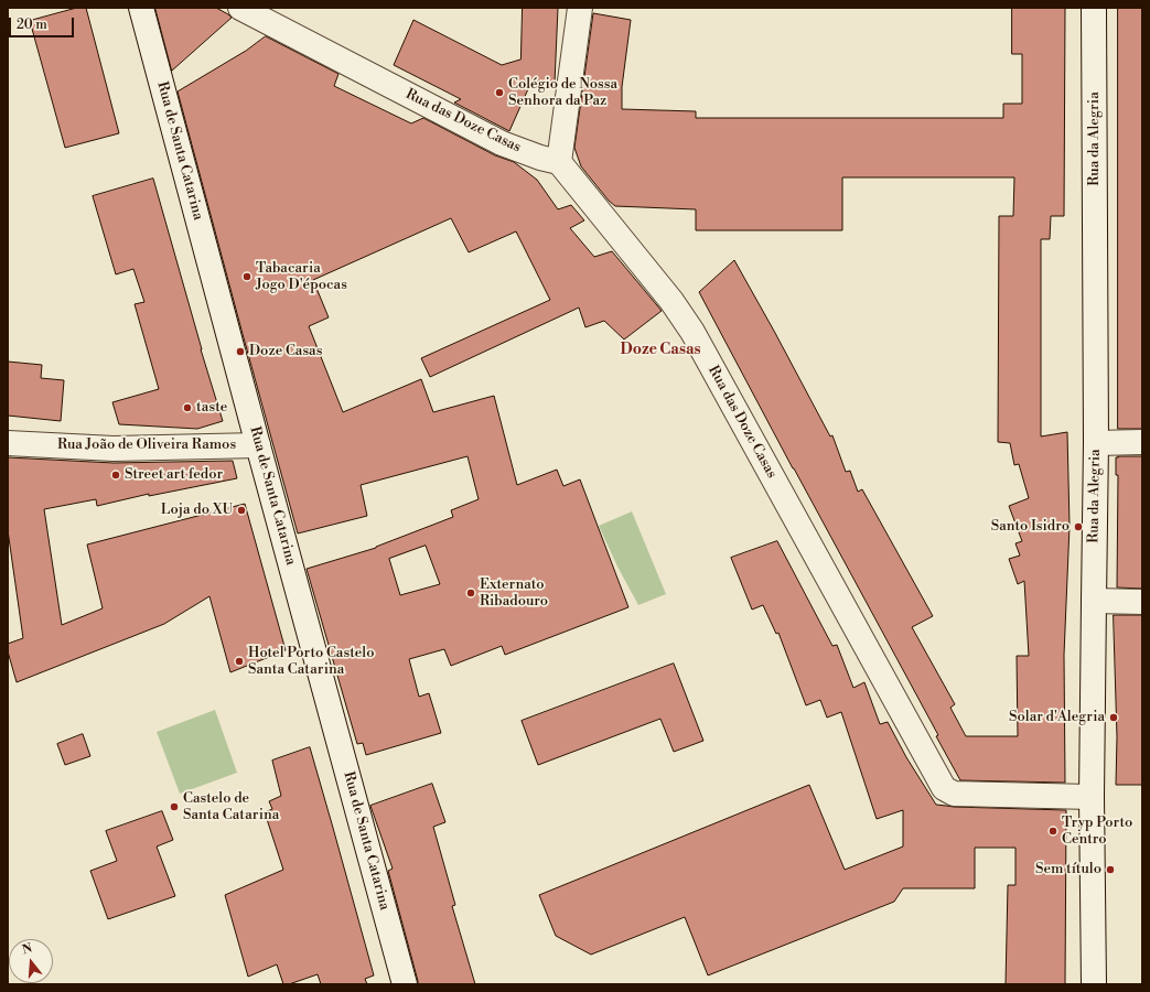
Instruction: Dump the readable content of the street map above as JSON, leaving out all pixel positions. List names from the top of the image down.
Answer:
{
  "streets": {
    "main road": [
      "Rua das Doze Casas",
      "Rua da Alegria",
      "Rua de Santa Catarina",
      "Rua João de Oliveira Ramos"
    ]
  },
  "crossings": [
    ["Rua das Doze Casas", "Rua da Alegria"],
    ["Rua de Santa Catarina", "Rua João de Oliveira Ramos"]
  ],
  "districts": ["Doze Casas"],
  "places": [
    "Colégio de Nossa Senhora da Paz",
    "Tabacaria Jogo D'épocas",
    "Doze Casas",
    "taste",
    "Street art fedor",
    "Loja do XU",
    "Santo Isidro",
    "Externato Ribadouro",
    "Hotel Porto Castelo Santa Catarina",
    "Solar d'Alegria",
    "Castelo de Santa Catarina",
    "Tryp Porto Centro",
    "Sem título"
  ],
  "scale_bar": "20 m",
  "north": "top"
}
